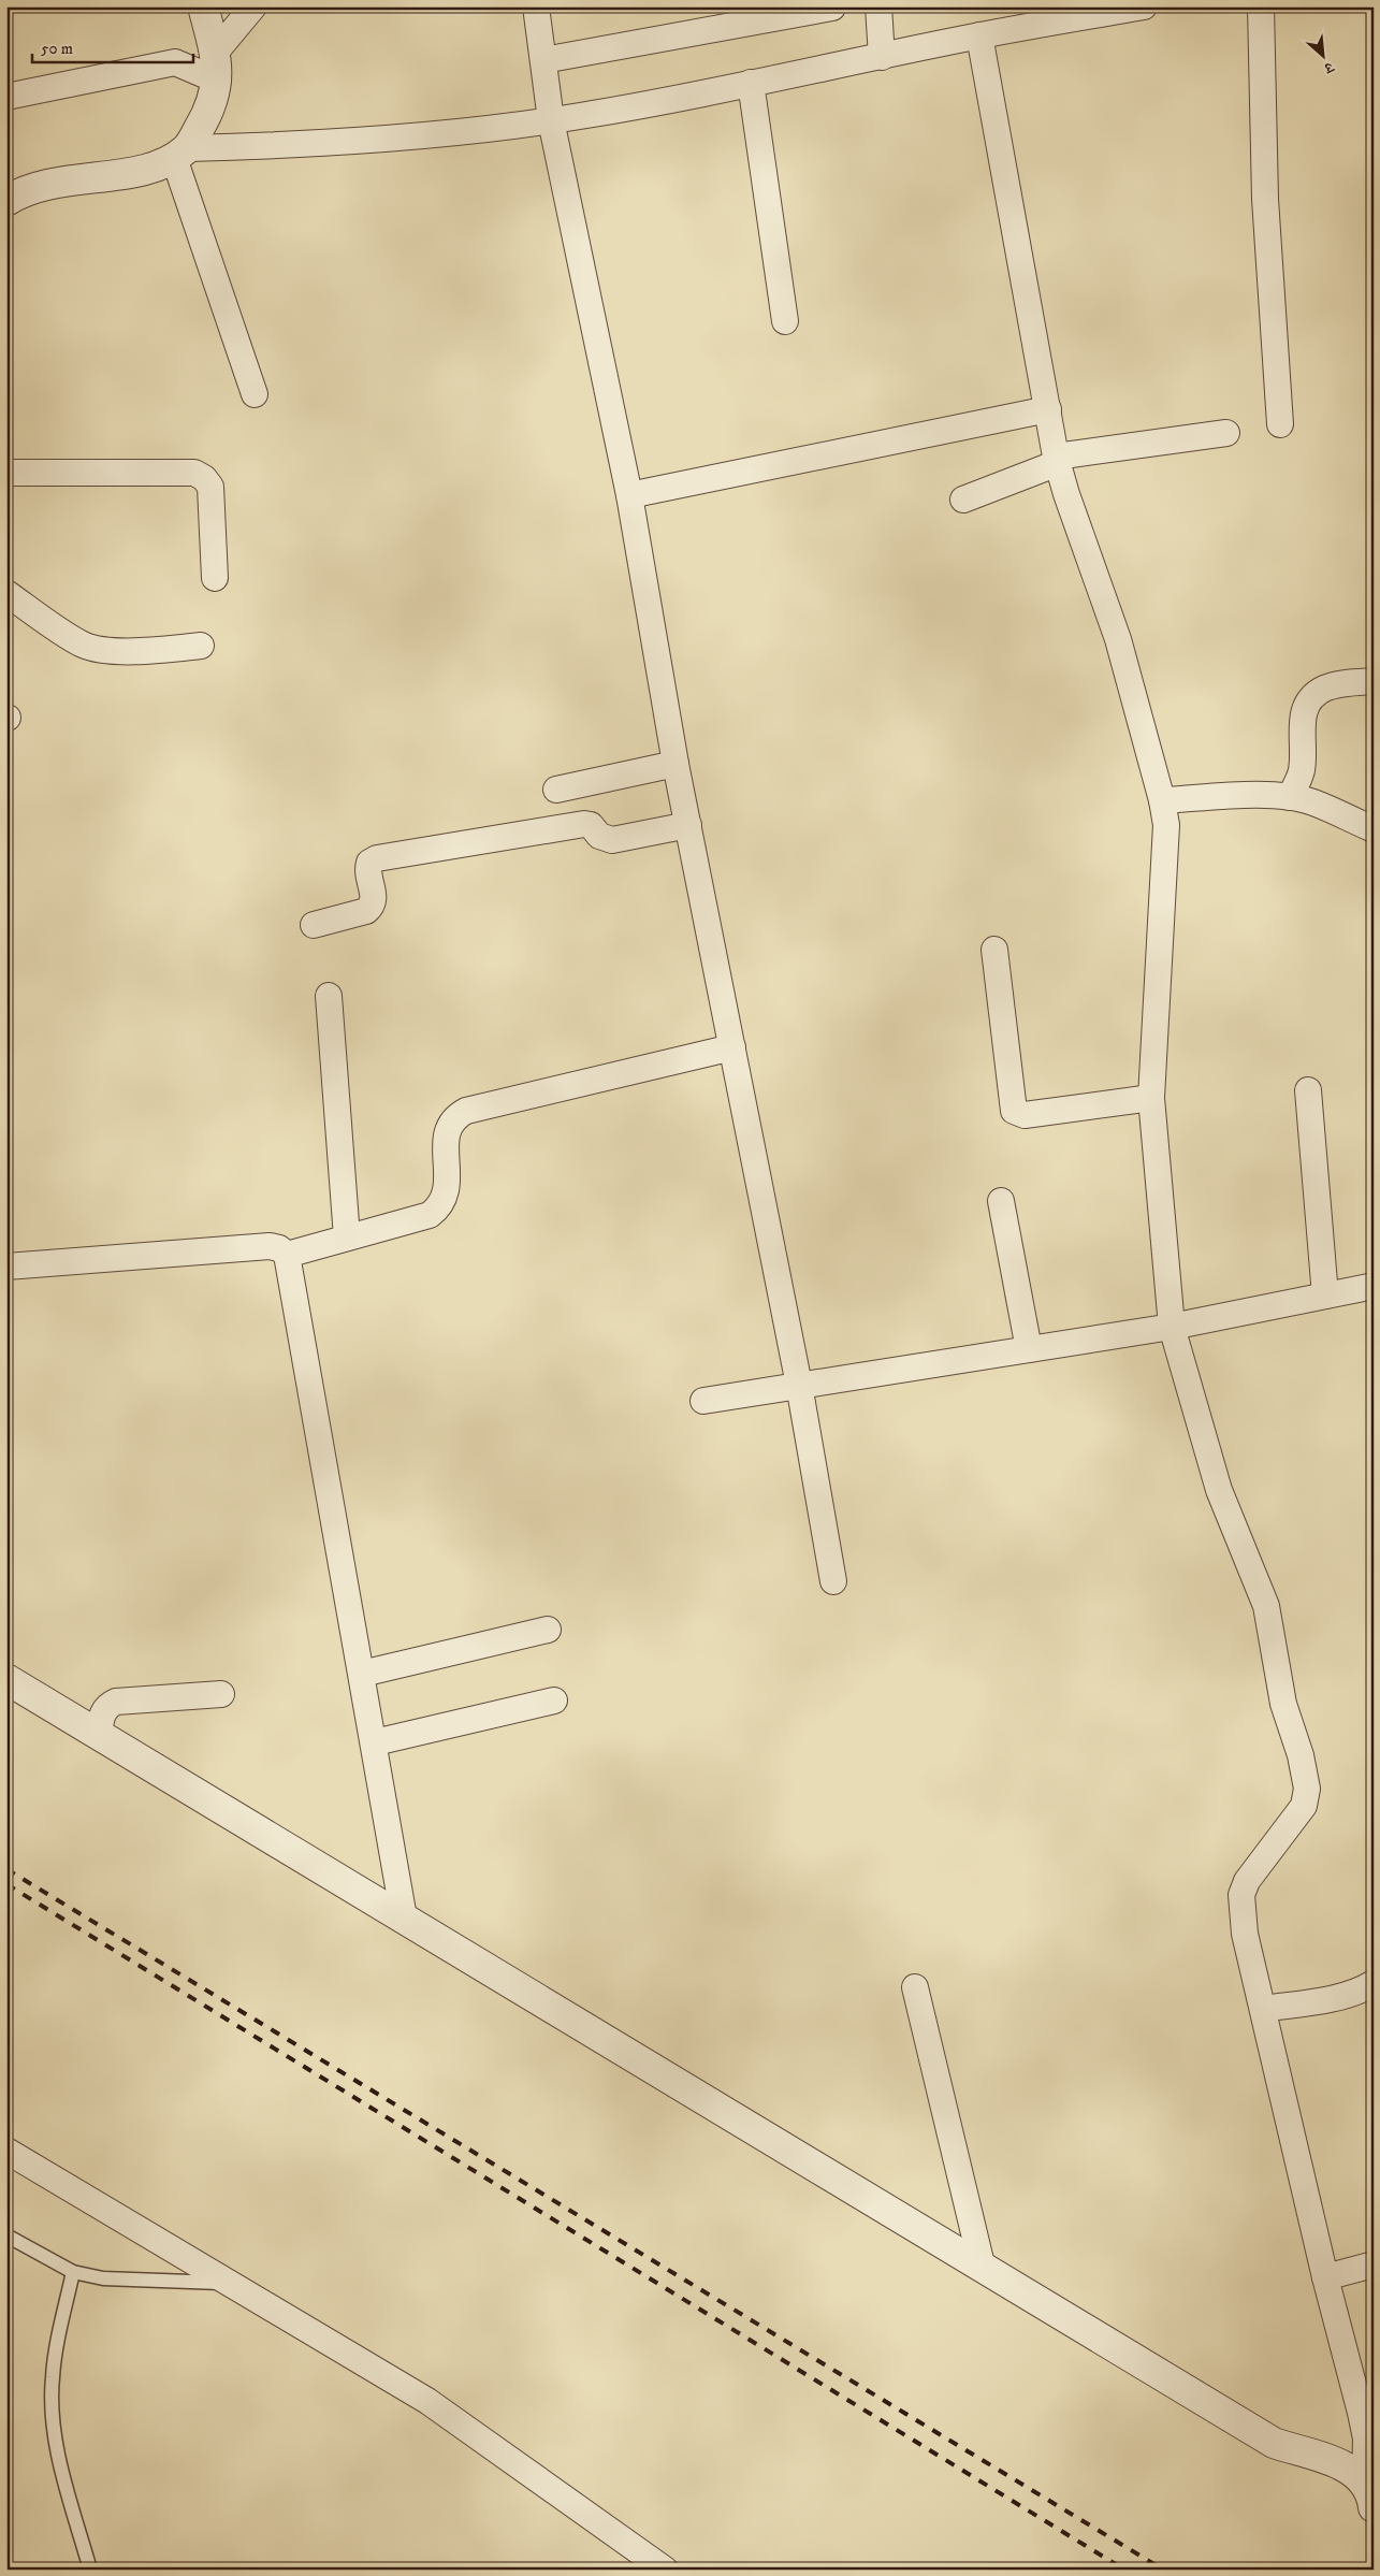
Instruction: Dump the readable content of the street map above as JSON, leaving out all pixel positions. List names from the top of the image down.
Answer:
{
  "scale_bar": "50 m",
  "north": "bottom right"
}
